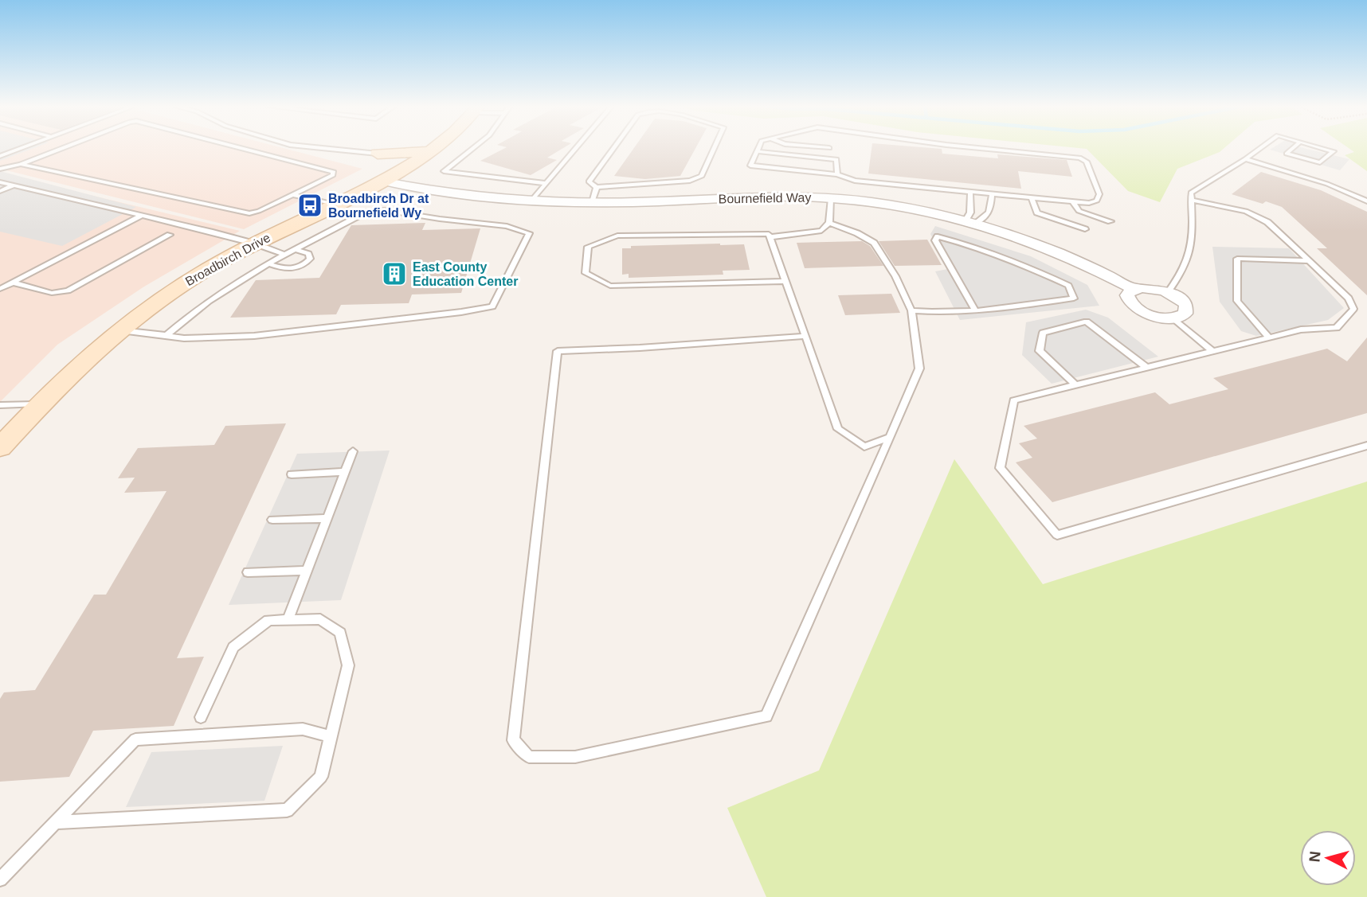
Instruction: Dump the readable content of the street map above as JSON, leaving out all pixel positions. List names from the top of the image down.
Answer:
{
  "streets": {
    "street": ["Bournefield Way", "Broadbirch Drive"]
  },
  "crossings": [
    ["Bournefield Way", "Broadbirch Drive"]
  ],
  "places": {
    "bus stop": ["Broadbirch Dr at Bournefield Wy"],
    "building": ["East County Education Center"]
  },
  "north": "left"
}
